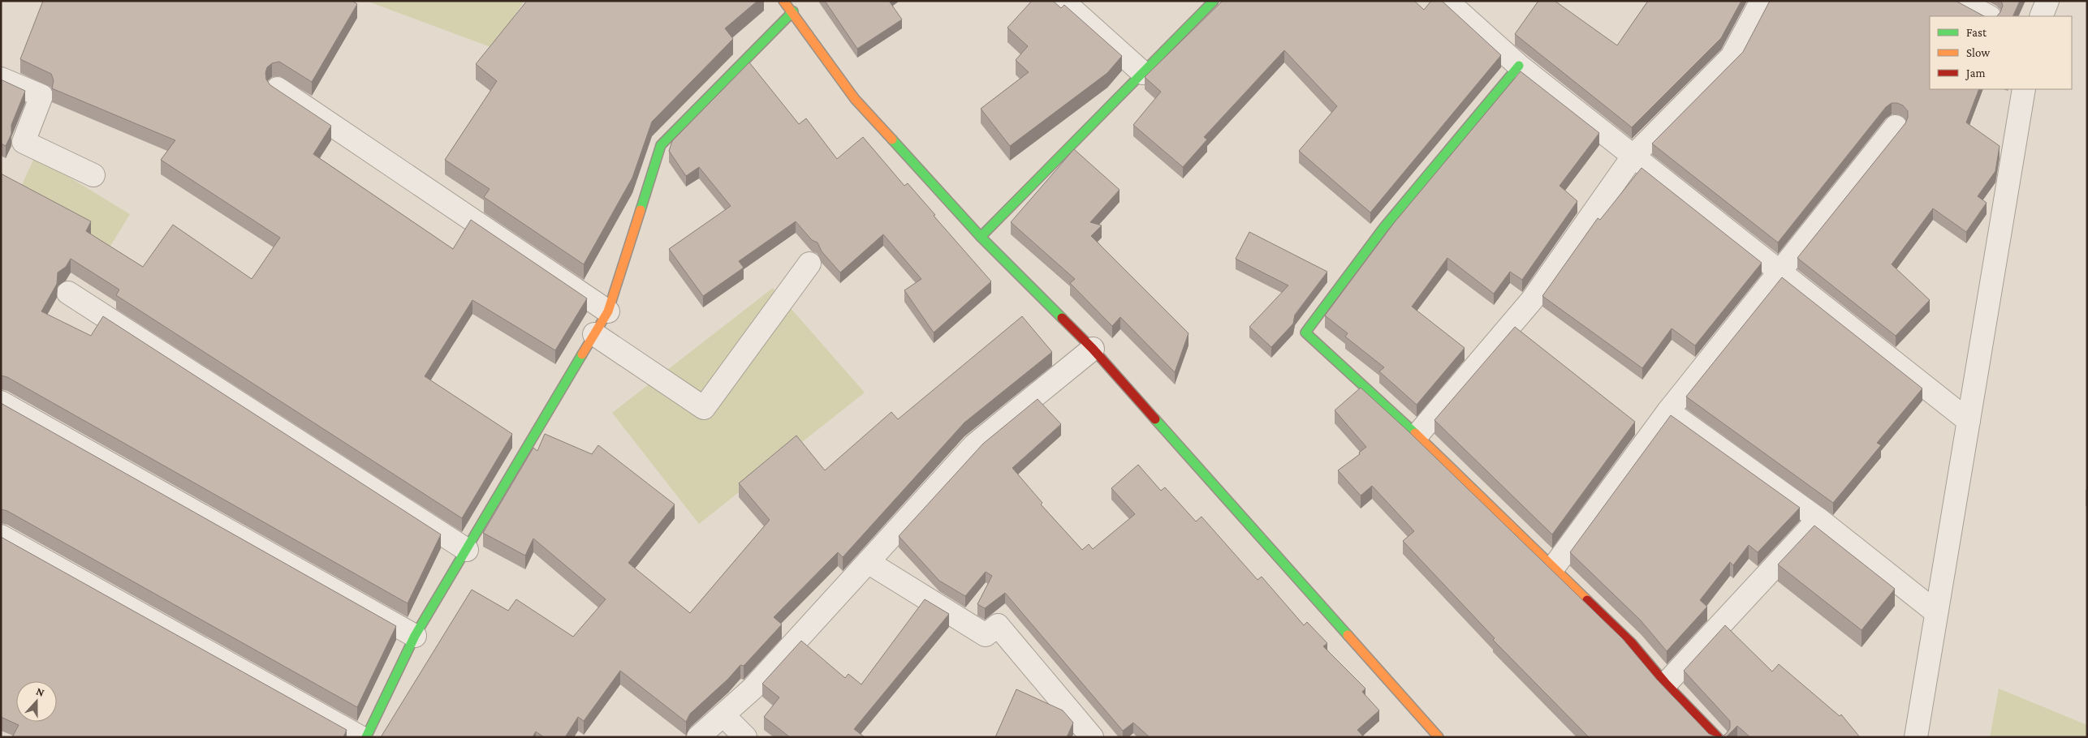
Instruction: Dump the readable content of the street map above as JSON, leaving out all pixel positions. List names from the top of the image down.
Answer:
{
  "legend": ["Fast", "Slow", "Jam"],
  "north": "top"
}
